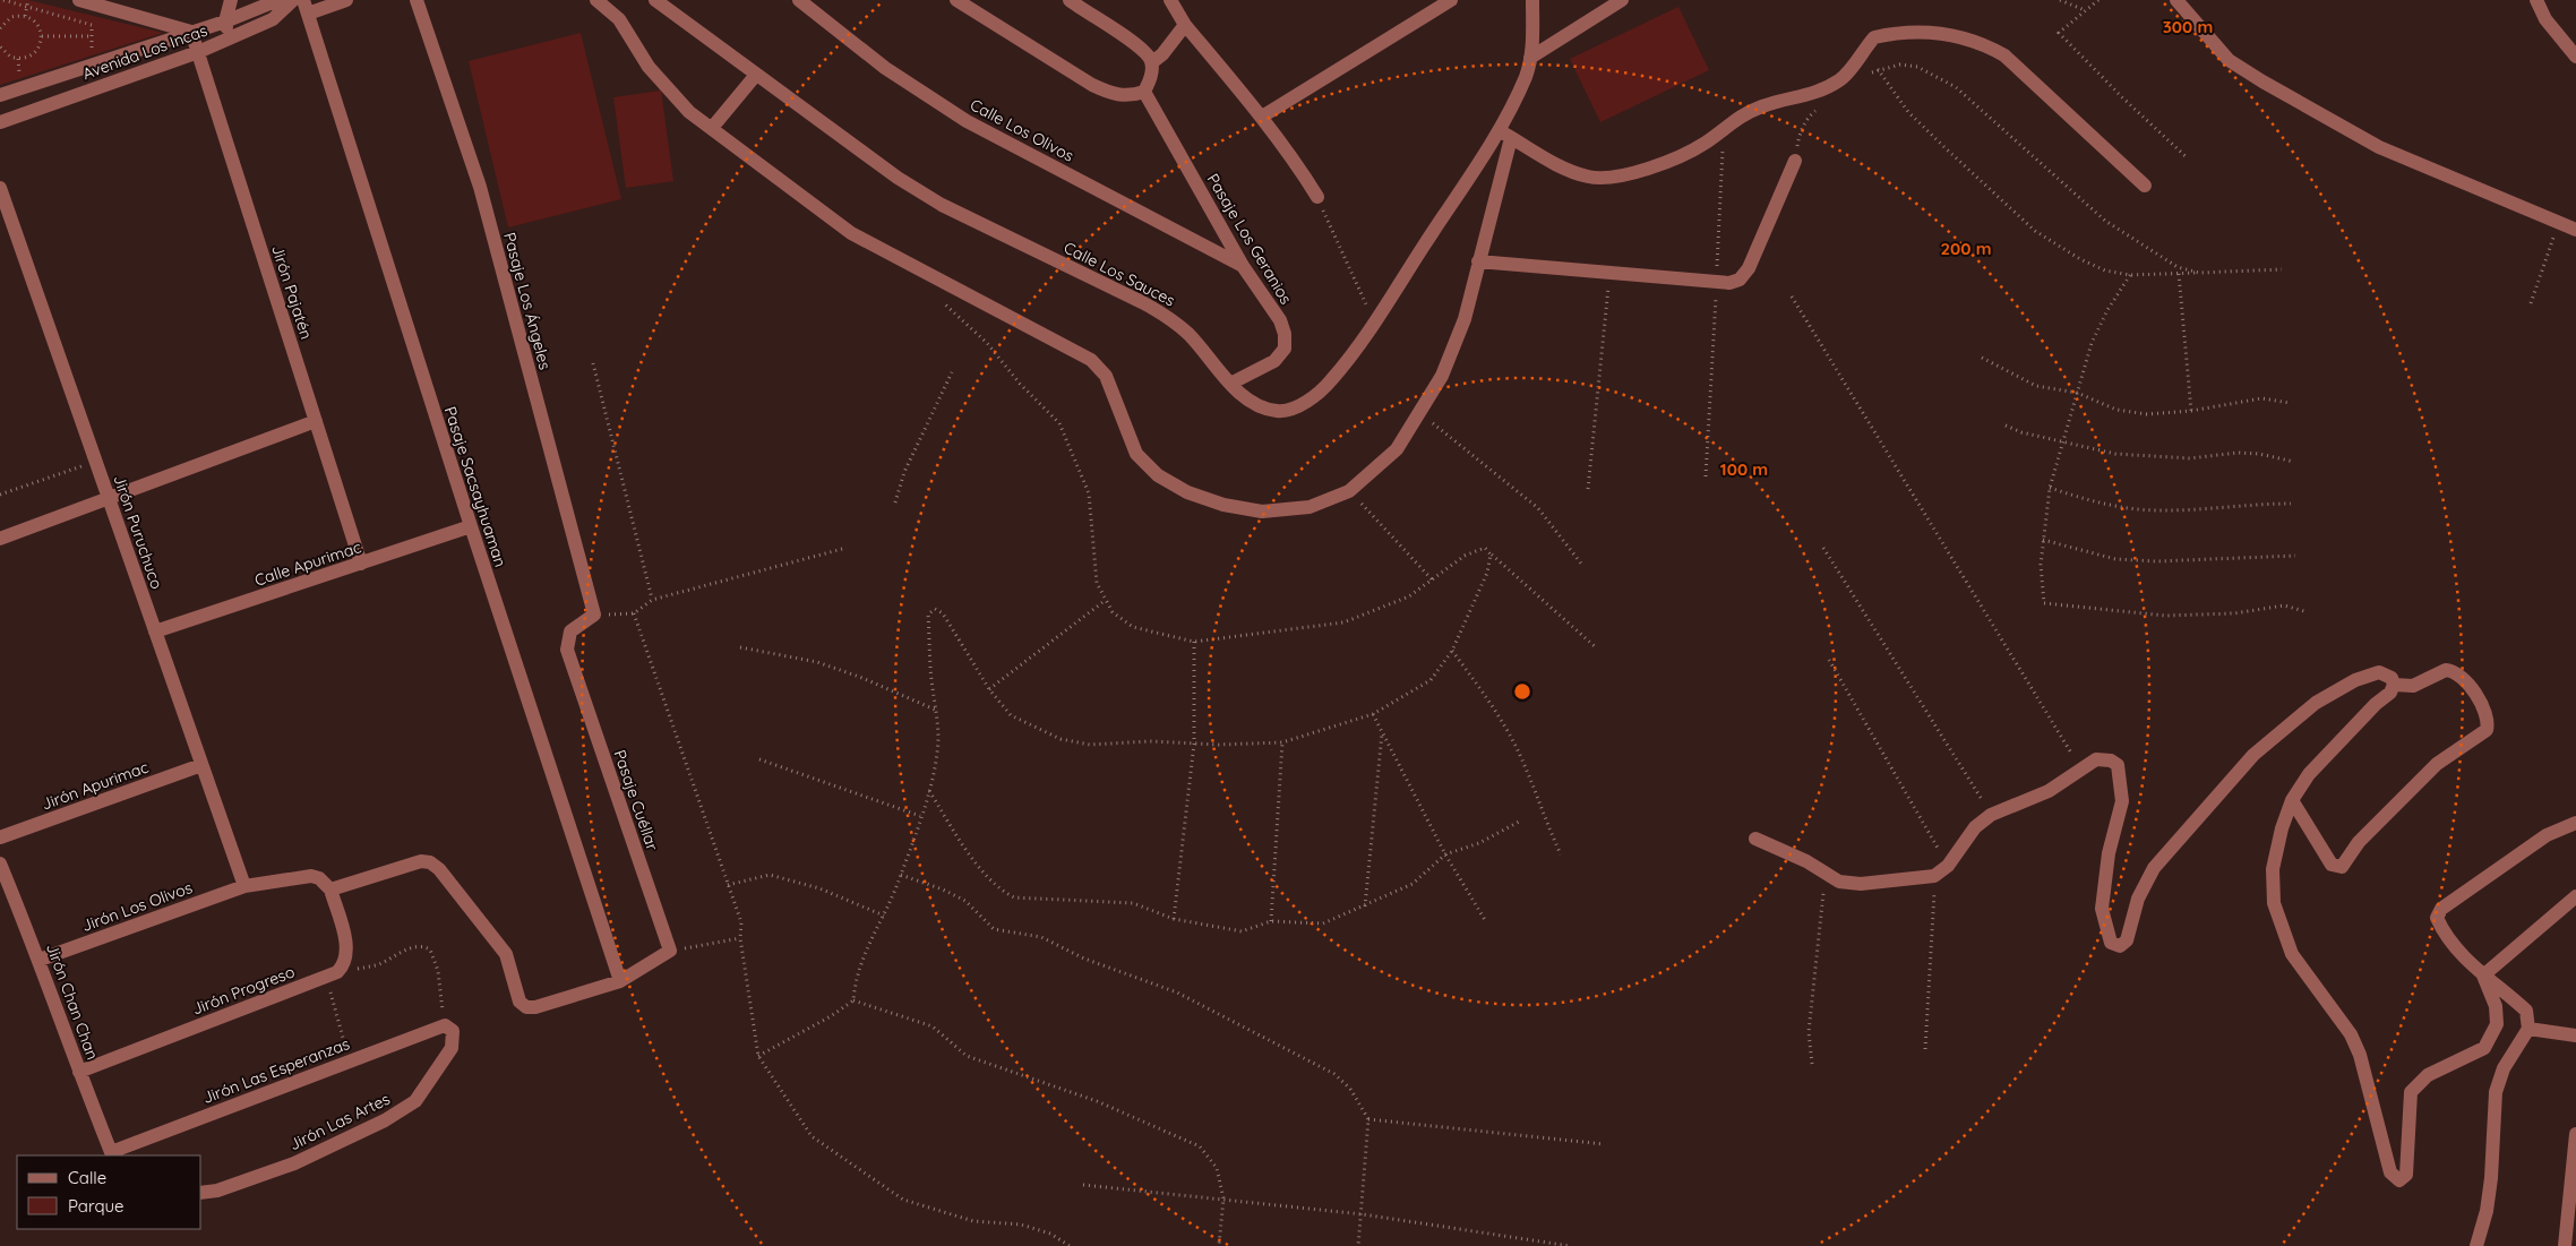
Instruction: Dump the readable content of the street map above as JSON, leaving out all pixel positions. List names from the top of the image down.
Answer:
{
  "streets": {
    "street": [
      "Avenida Los Incas",
      "Calle Los Olivos",
      "Pasaje Los Geranios",
      "Calle Los Sauces",
      "Jirón Pajatén",
      "Pasaje Los Ángeles",
      "Pasaje Sacsayhuaman",
      "Jirón Puruchuco",
      "Calle Apurimac",
      "Jirón Apurimac",
      "Pasaje Cuéllar",
      "Jirón Los Olivos",
      "Jirón Progreso",
      "Jirón Chan Chan",
      "Jirón Las Esperanzas",
      "Jirón Las Artes"
    ]
  },
  "crossings": [
    ["Avenida Los Incas", "Jirón Pajatén"],
    ["Calle Los Olivos", "Pasaje Los Geranios"],
    ["Pasaje Los Geranios", "Calle Los Sauces"],
    ["Jirón Pajatén", "Calle Apurimac"],
    ["Pasaje Los Ángeles", "Pasaje Cuéllar"],
    ["Pasaje Sacsayhuaman", "Calle Apurimac"],
    ["Jirón Puruchuco", "Calle Apurimac"],
    ["Jirón Puruchuco", "Jirón Apurimac"],
    ["Jirón Puruchuco", "Jirón Los Olivos"],
    ["Jirón Los Olivos", "Jirón Chan Chan"],
    ["Jirón Progreso", "Jirón Chan Chan"],
    ["Jirón Chan Chan", "Jirón Las Esperanzas"],
    ["Jirón Las Esperanzas", "Jirón Las Artes"]
  ],
  "legend": ["Calle", "Parque"],
  "rings": ["300 m", "200 m", "100 m"]
}
